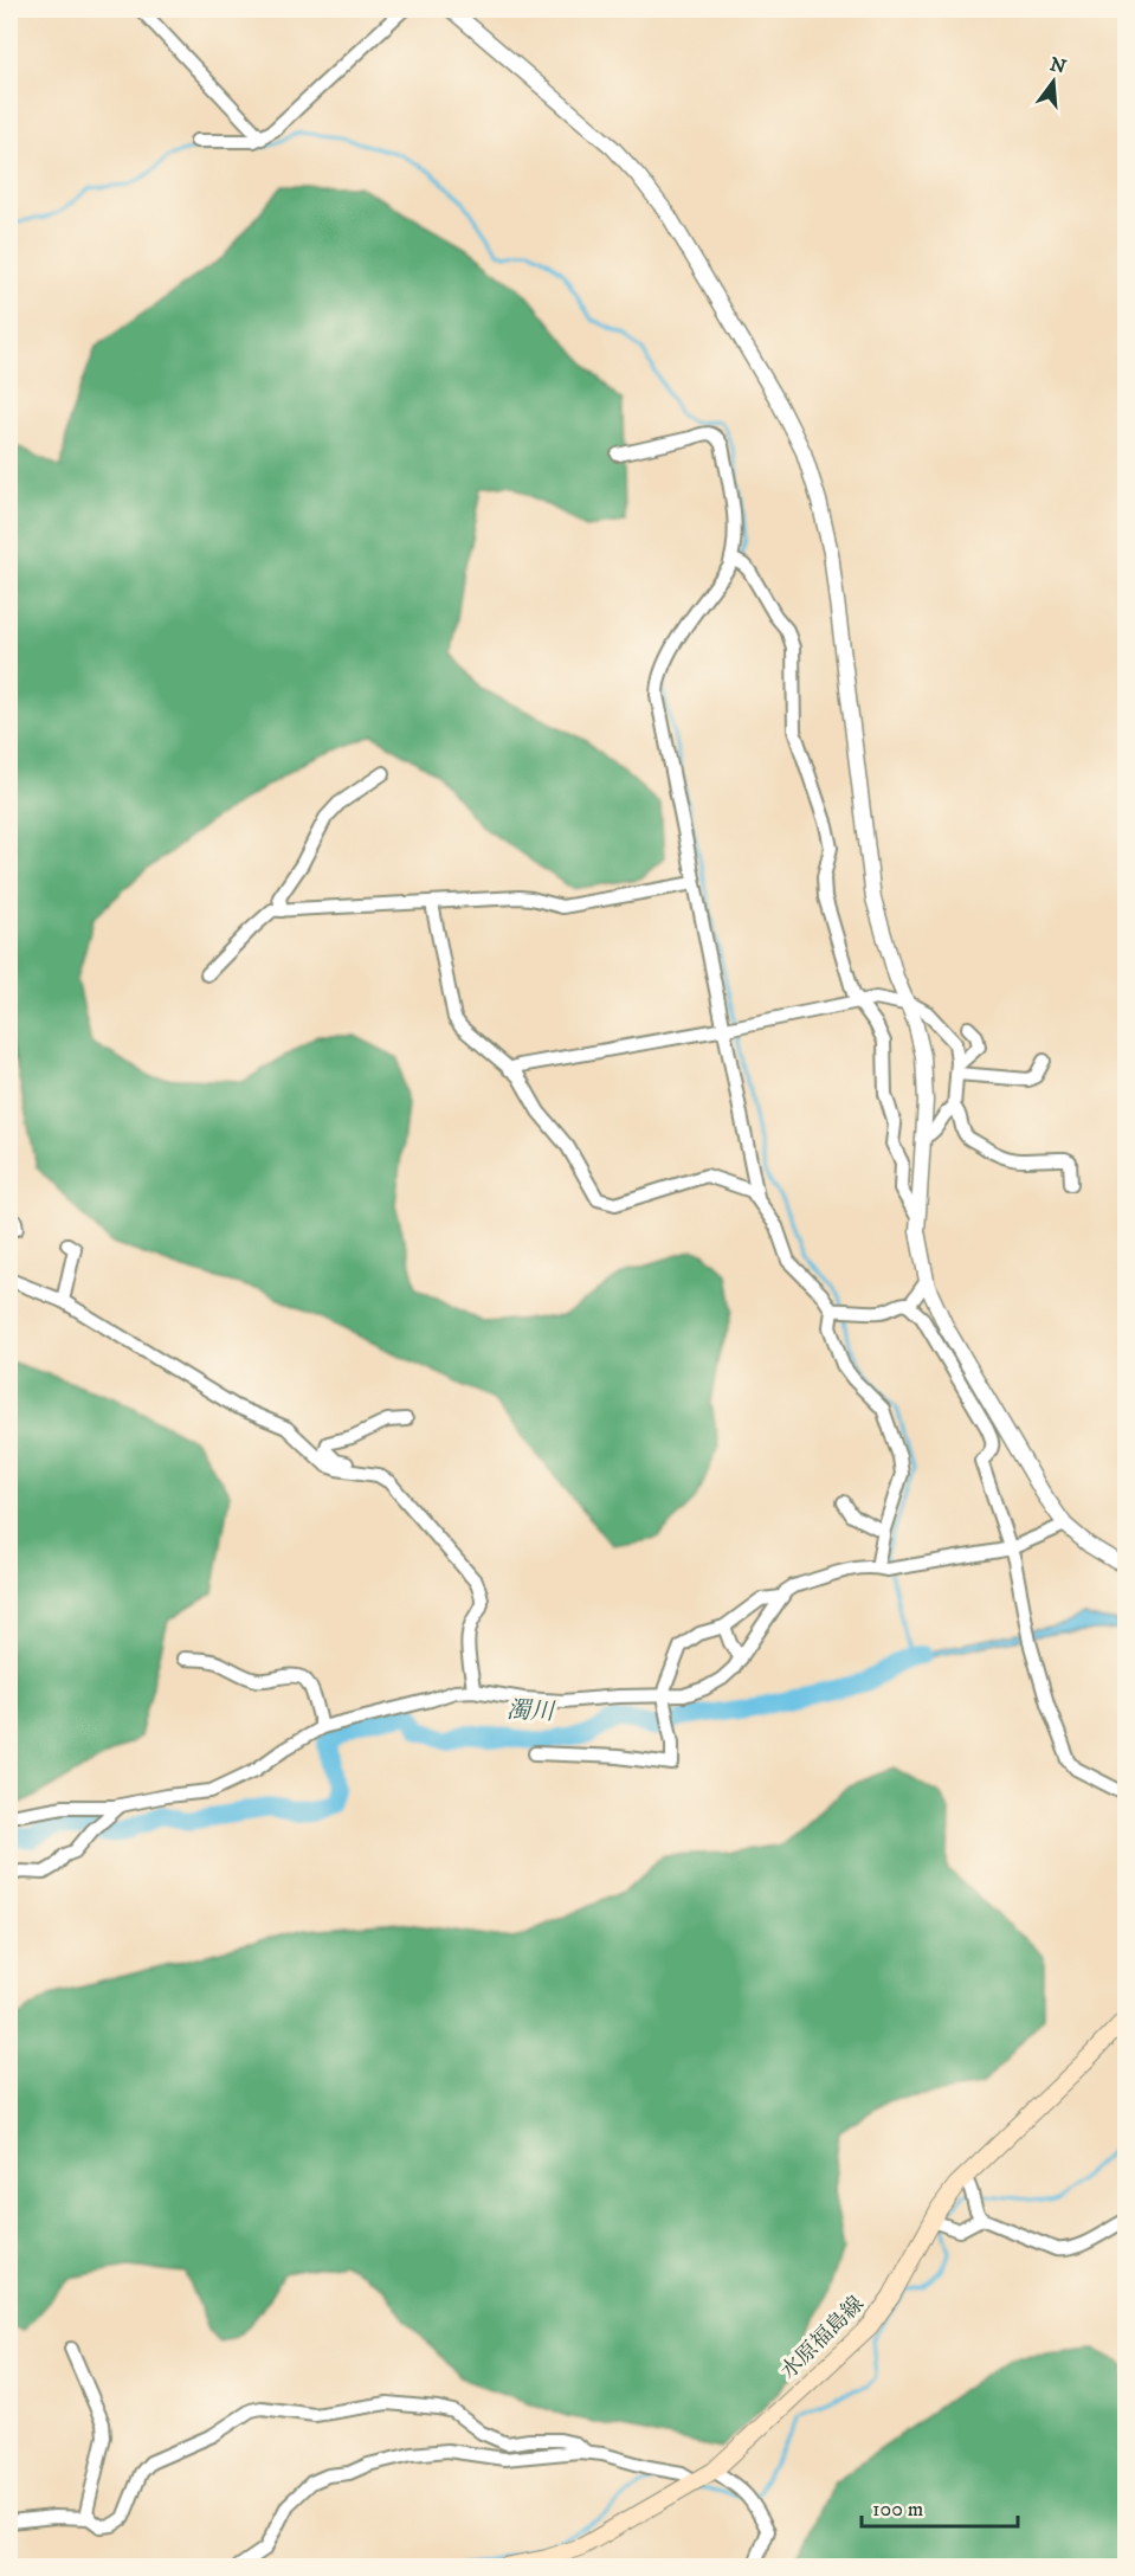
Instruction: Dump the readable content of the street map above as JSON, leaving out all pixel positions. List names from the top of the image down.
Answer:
{
  "streets": {
    "main road": ["水原福島線"]
  },
  "water": ["濁川"],
  "scale_bar": "100 m",
  "north": "top"
}
